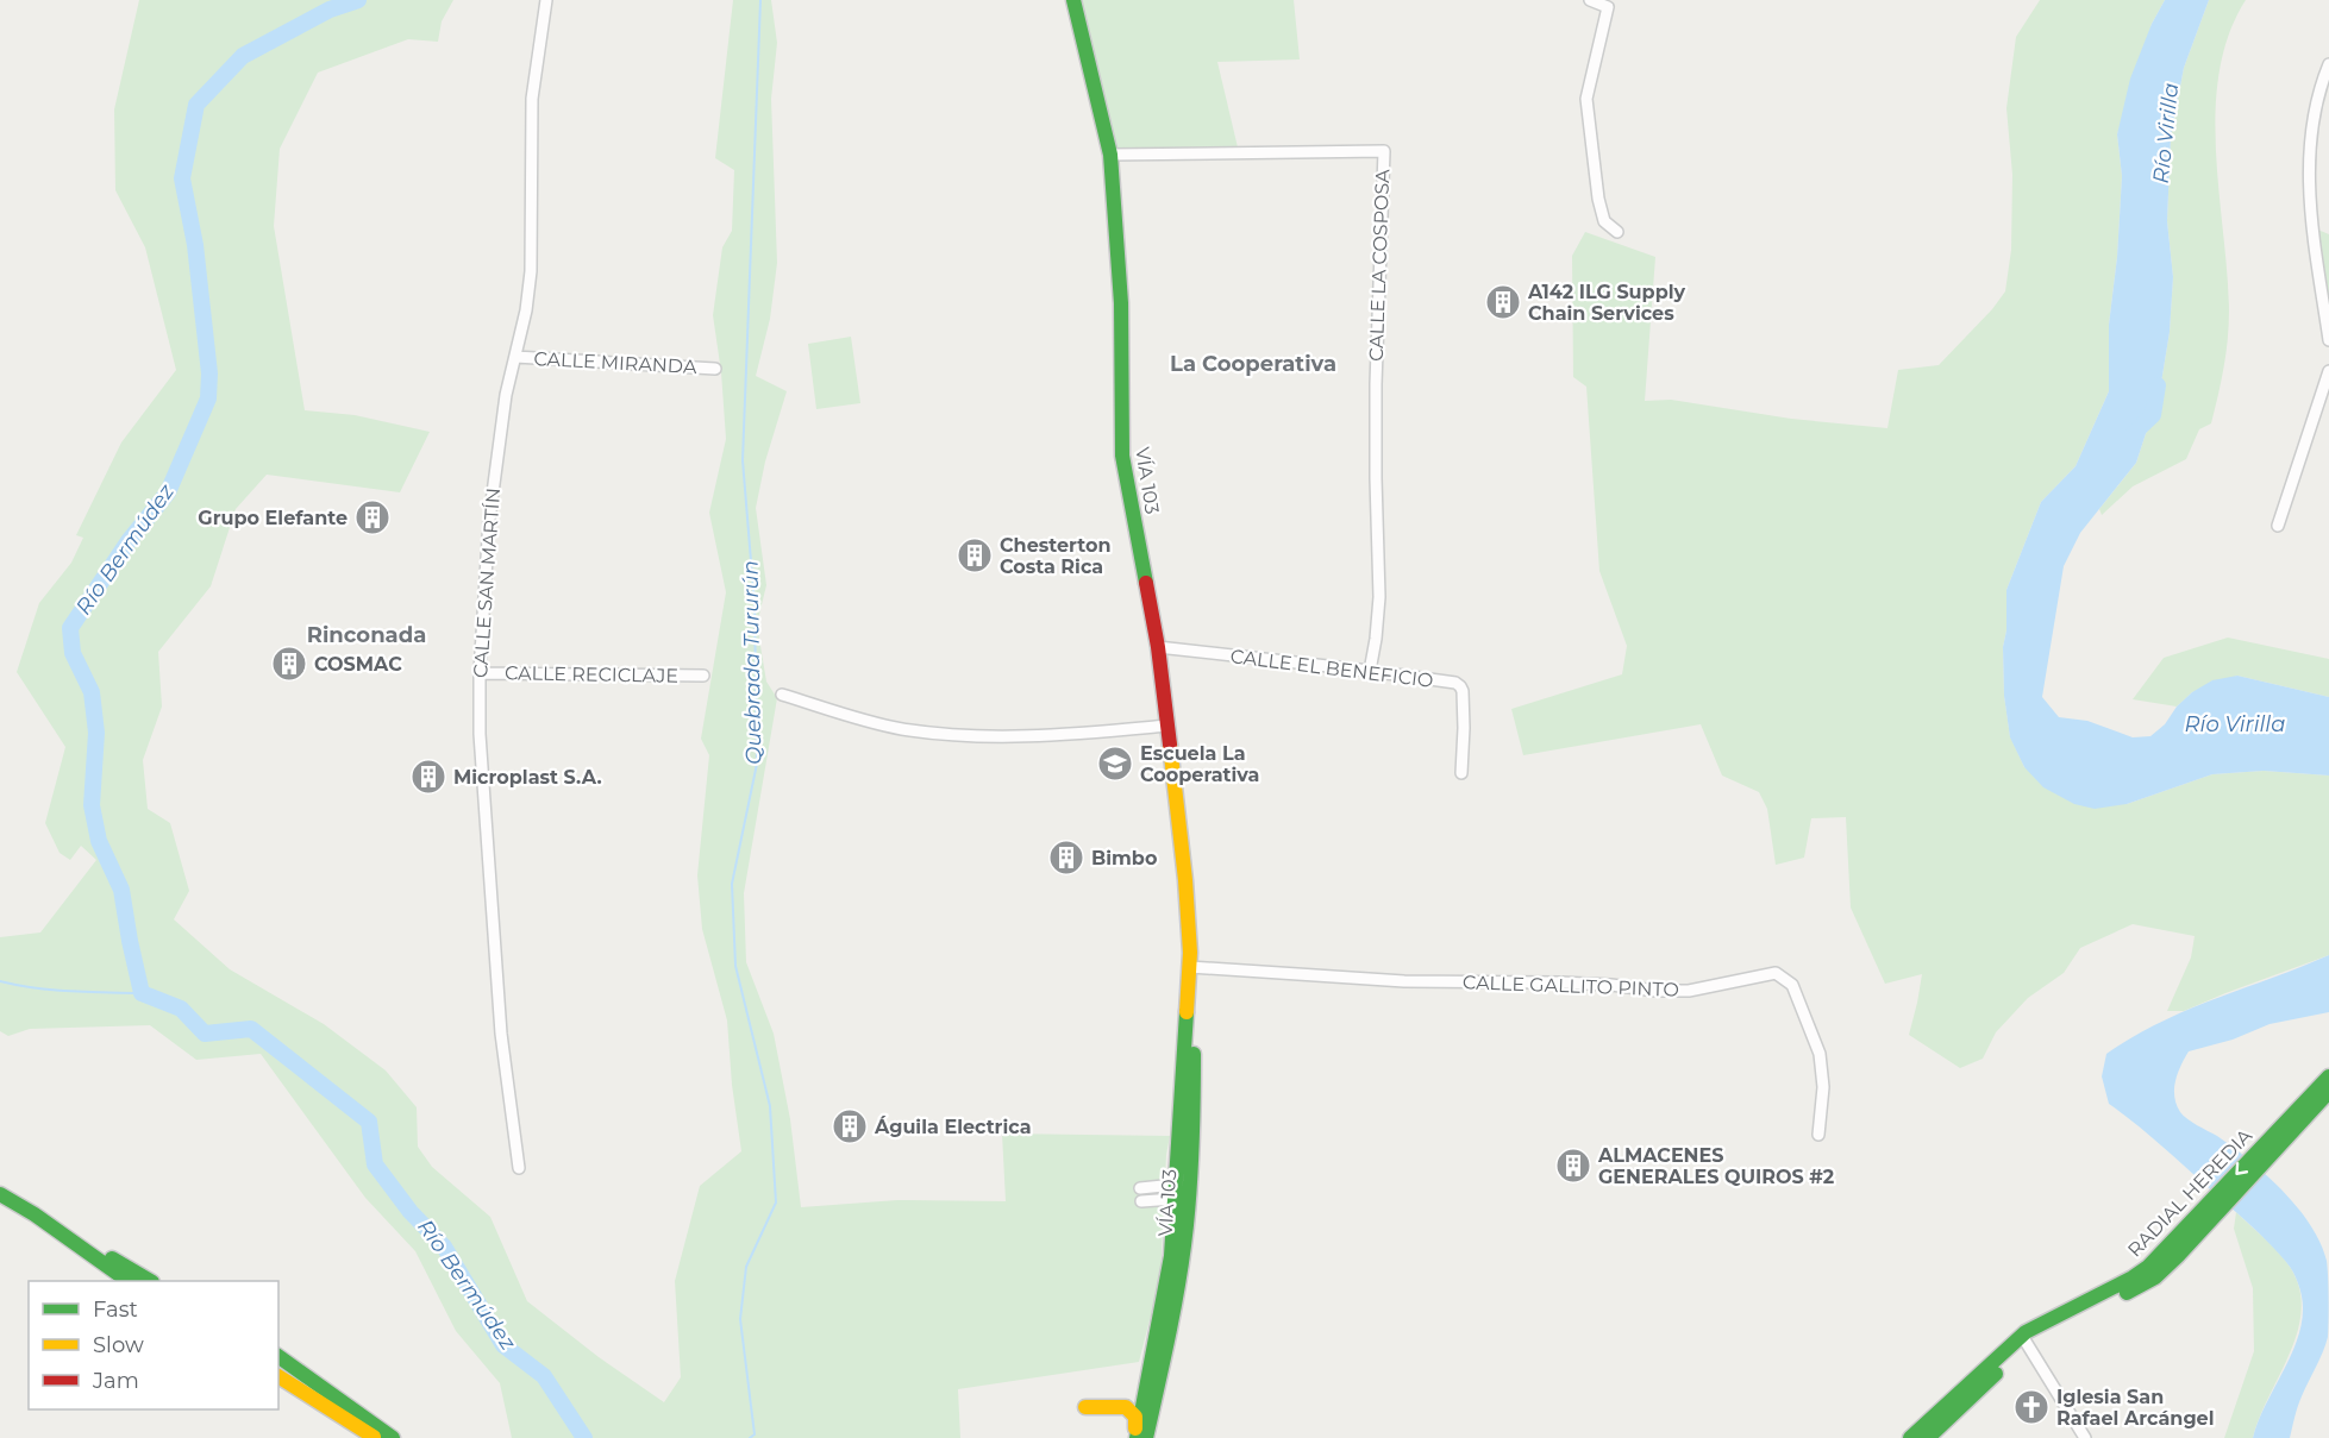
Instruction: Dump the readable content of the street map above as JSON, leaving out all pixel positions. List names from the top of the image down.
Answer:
{
  "streets": {
    "main road": ["VÍA 103", "RADIAL HEREDIA"],
    "street": [
      "CALLE LA COSPOSA",
      "CALLE MIRANDA",
      "CALLE SAN MARTÍN",
      "CALLE EL BENEFICIO",
      "CALLE RECICLAJE",
      "CALLE GALLITO PINTO"
    ]
  },
  "crossings": [
    ["CALLE LA COSPOSA", "VÍA 103"],
    ["CALLE LA COSPOSA", "CALLE EL BENEFICIO"],
    ["CALLE MIRANDA", "CALLE SAN MARTÍN"],
    ["VÍA 103", "CALLE EL BENEFICIO"],
    ["VÍA 103", "CALLE GALLITO PINTO"],
    ["CALLE SAN MARTÍN", "CALLE RECICLAJE"]
  ],
  "districts": ["La Cooperativa", "Rinconada"],
  "water": ["Río Virilla", "Río Bermúdez", "Quebrada Tururún"],
  "places": {
    "building": [
      "A142 ILG Supply Chain Services",
      "Grupo Elefante",
      "Chesterton Costa Rica",
      "COSMAC",
      "Microplast S.A.",
      "Bimbo",
      "Águila Electrica",
      "ALMACENES GENERALES QUIROS #2"
    ],
    "school or university": ["Escuela La Cooperativa"],
    "church": ["Iglesia San Rafael Arcángel"]
  },
  "legend": ["Fast", "Slow", "Jam"]
}
